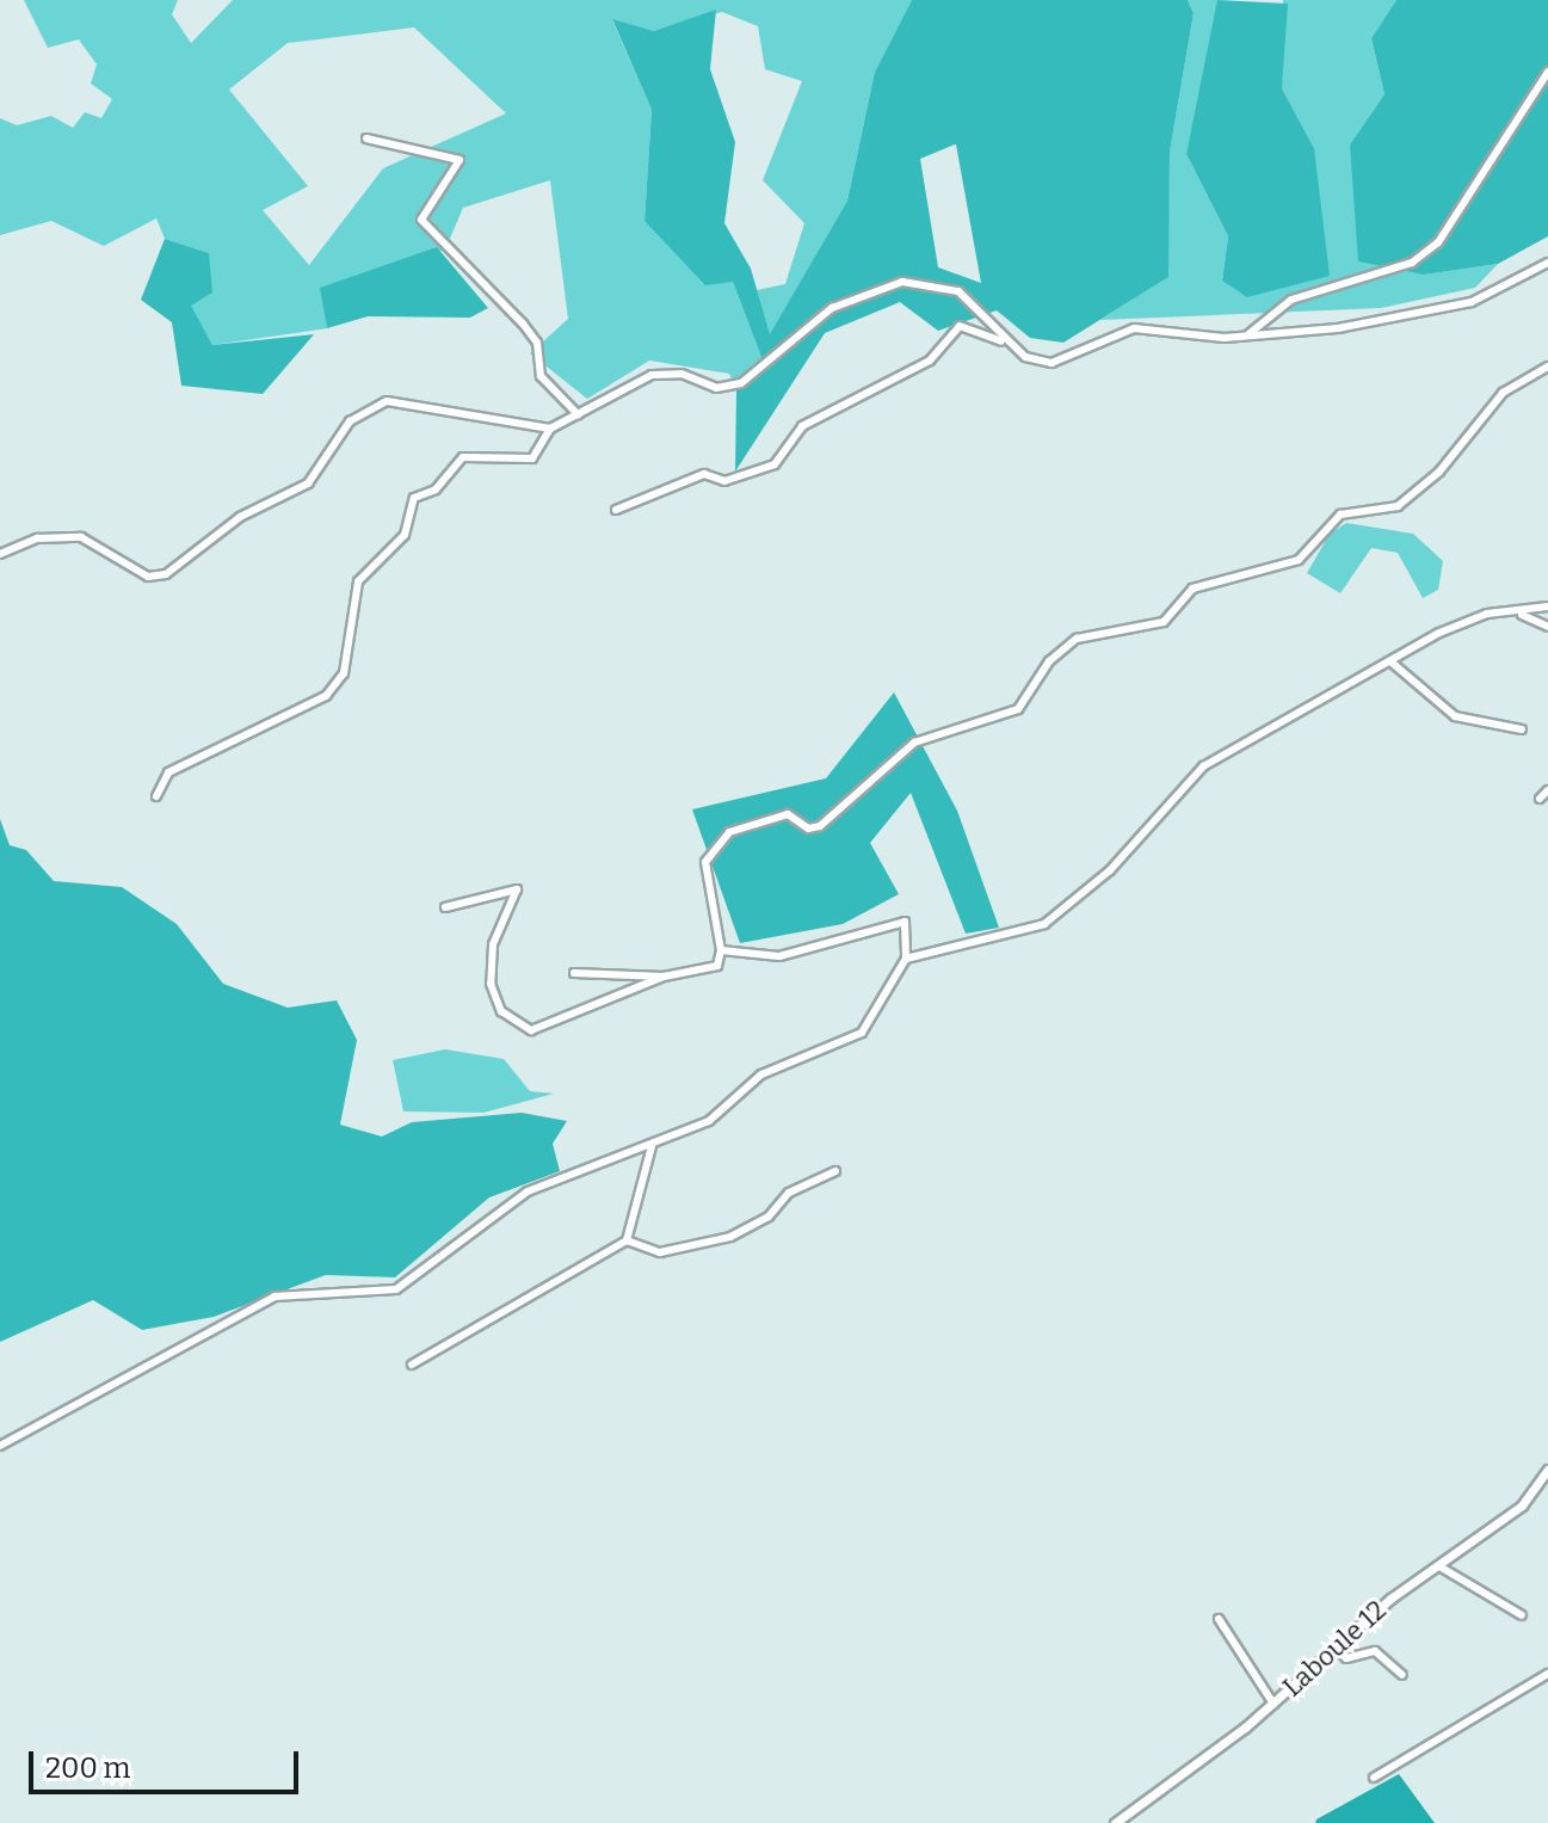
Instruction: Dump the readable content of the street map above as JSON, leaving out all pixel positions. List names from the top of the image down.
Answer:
{
  "streets": {
    "street": ["Laboule 12"]
  },
  "scale_bar": "200 m"
}
